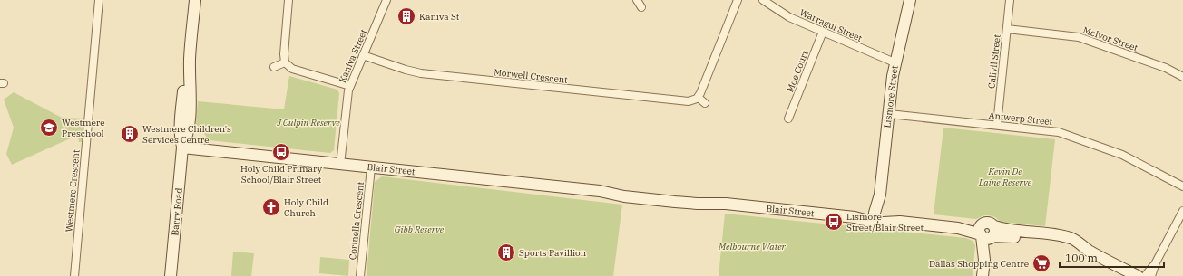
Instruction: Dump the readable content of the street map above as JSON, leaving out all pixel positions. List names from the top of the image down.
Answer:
{
  "streets": {
    "street": [
      "Warragul Street",
      "McIvor Street",
      "Kaniva Street",
      "Calivil Street",
      "Moe Court",
      "Morwell Crescent",
      "Lismore Street",
      "Antwerp Street",
      "Blair Street",
      "Westmere Crescent",
      "Barry Road",
      "Corinella Crescent"
    ]
  },
  "crossings": [
    ["Warragul Street", "Moe Court"],
    ["Warragul Street", "Lismore Street"],
    ["McIvor Street", "Calivil Street"],
    ["Kaniva Street", "Morwell Crescent"],
    ["Kaniva Street", "Blair Street"],
    ["Calivil Street", "Antwerp Street"],
    ["Lismore Street", "Antwerp Street"],
    ["Lismore Street", "Blair Street"],
    ["Blair Street", "Barry Road"],
    ["Blair Street", "Corinella Crescent"]
  ],
  "parks": [
    "J Culpin Reserve",
    "Kevin De Laine Reserve",
    "Gibb Reserve",
    "Melbourne Water"
  ],
  "places": {
    "building": ["Kaniva St", "Westmere Children's Services Centre", "Sports Pavillion"],
    "school or university": ["Westmere Preschool"],
    "bus stop": ["Holy Child Primary School/Blair Street", "Lismore Street/Blair Street"],
    "church": ["Holy Child Church"],
    "supermarket": ["Dallas Shopping Centre"]
  },
  "scale_bar": "100 m"
}
